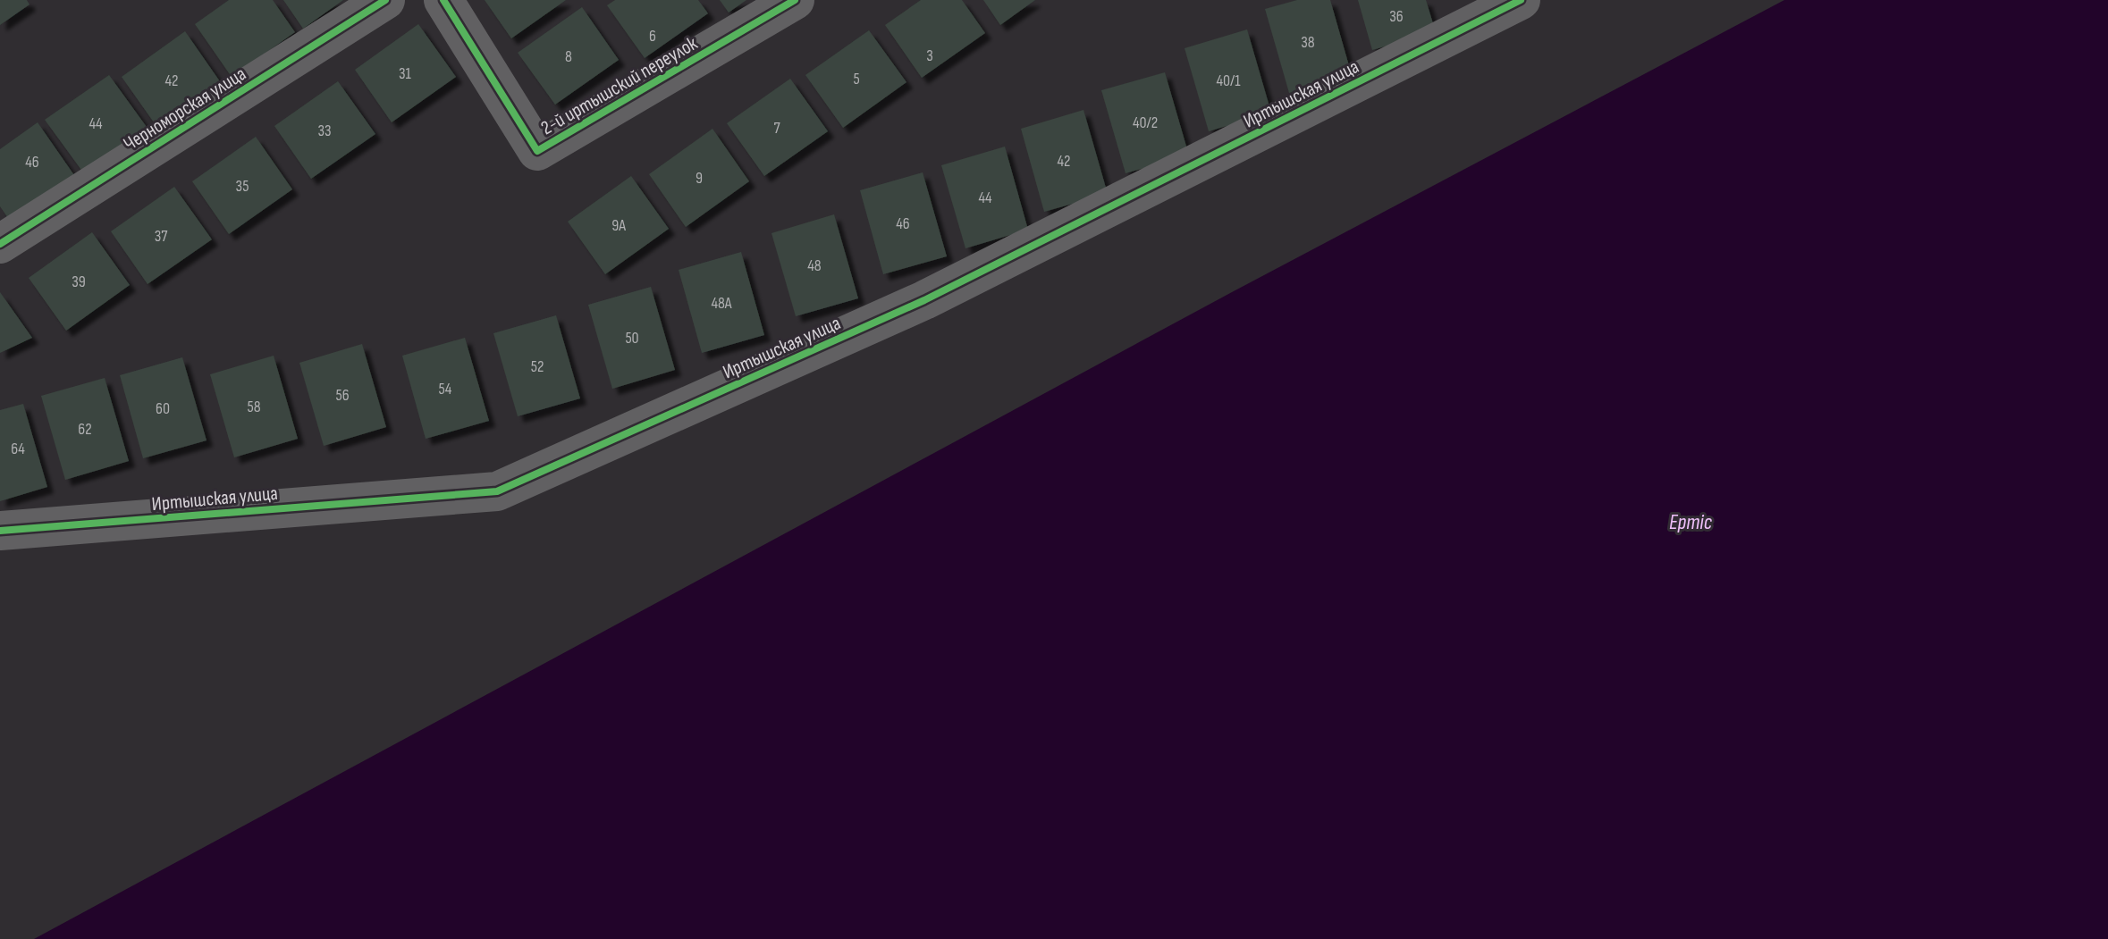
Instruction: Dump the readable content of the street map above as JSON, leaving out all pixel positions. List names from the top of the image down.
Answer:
{
  "streets": {
    "street": ["2-й иртышский переулок", "Иртышская улица", "Черноморская улица"]
  },
  "water": ["Ертіс"],
  "house_numbers": [
    "36",
    "6",
    "38",
    "3",
    "8",
    "31",
    "5",
    "42",
    "40/1",
    "40/2",
    "44",
    "7",
    "33",
    "42",
    "46",
    "9",
    "35",
    "44",
    "46",
    "9А",
    "37",
    "48",
    "39",
    "48А",
    "50",
    "52",
    "54",
    "56",
    "58",
    "60",
    "62",
    "64"
  ]
}
